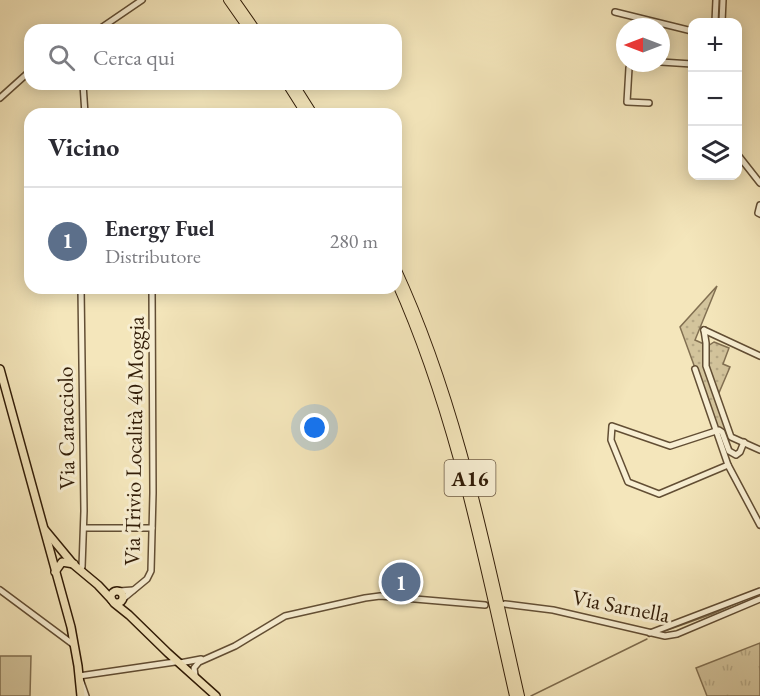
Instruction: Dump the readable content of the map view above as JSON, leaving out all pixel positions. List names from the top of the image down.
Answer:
{
  "streets": {
    "highway": ["A16"],
    "street": ["Via Caracciolo", "Via Trivio Località 40 Moggia", "Via Sarnella"]
  },
  "crossings": [
    ["Via Caracciolo", "Via Trivio Località 40 Moggia"]
  ],
  "north": "left",
  "page": {
    "map_buttons": ["+", "−"],
    "search": "Cerca qui",
    "heading": "Vicino",
    "list": [
      {
        "mark": "1",
        "name": "Energy Fuel",
        "note": "Distributore",
        "value": "280 m"
      }
    ],
    "pins": "1"
  }
}
